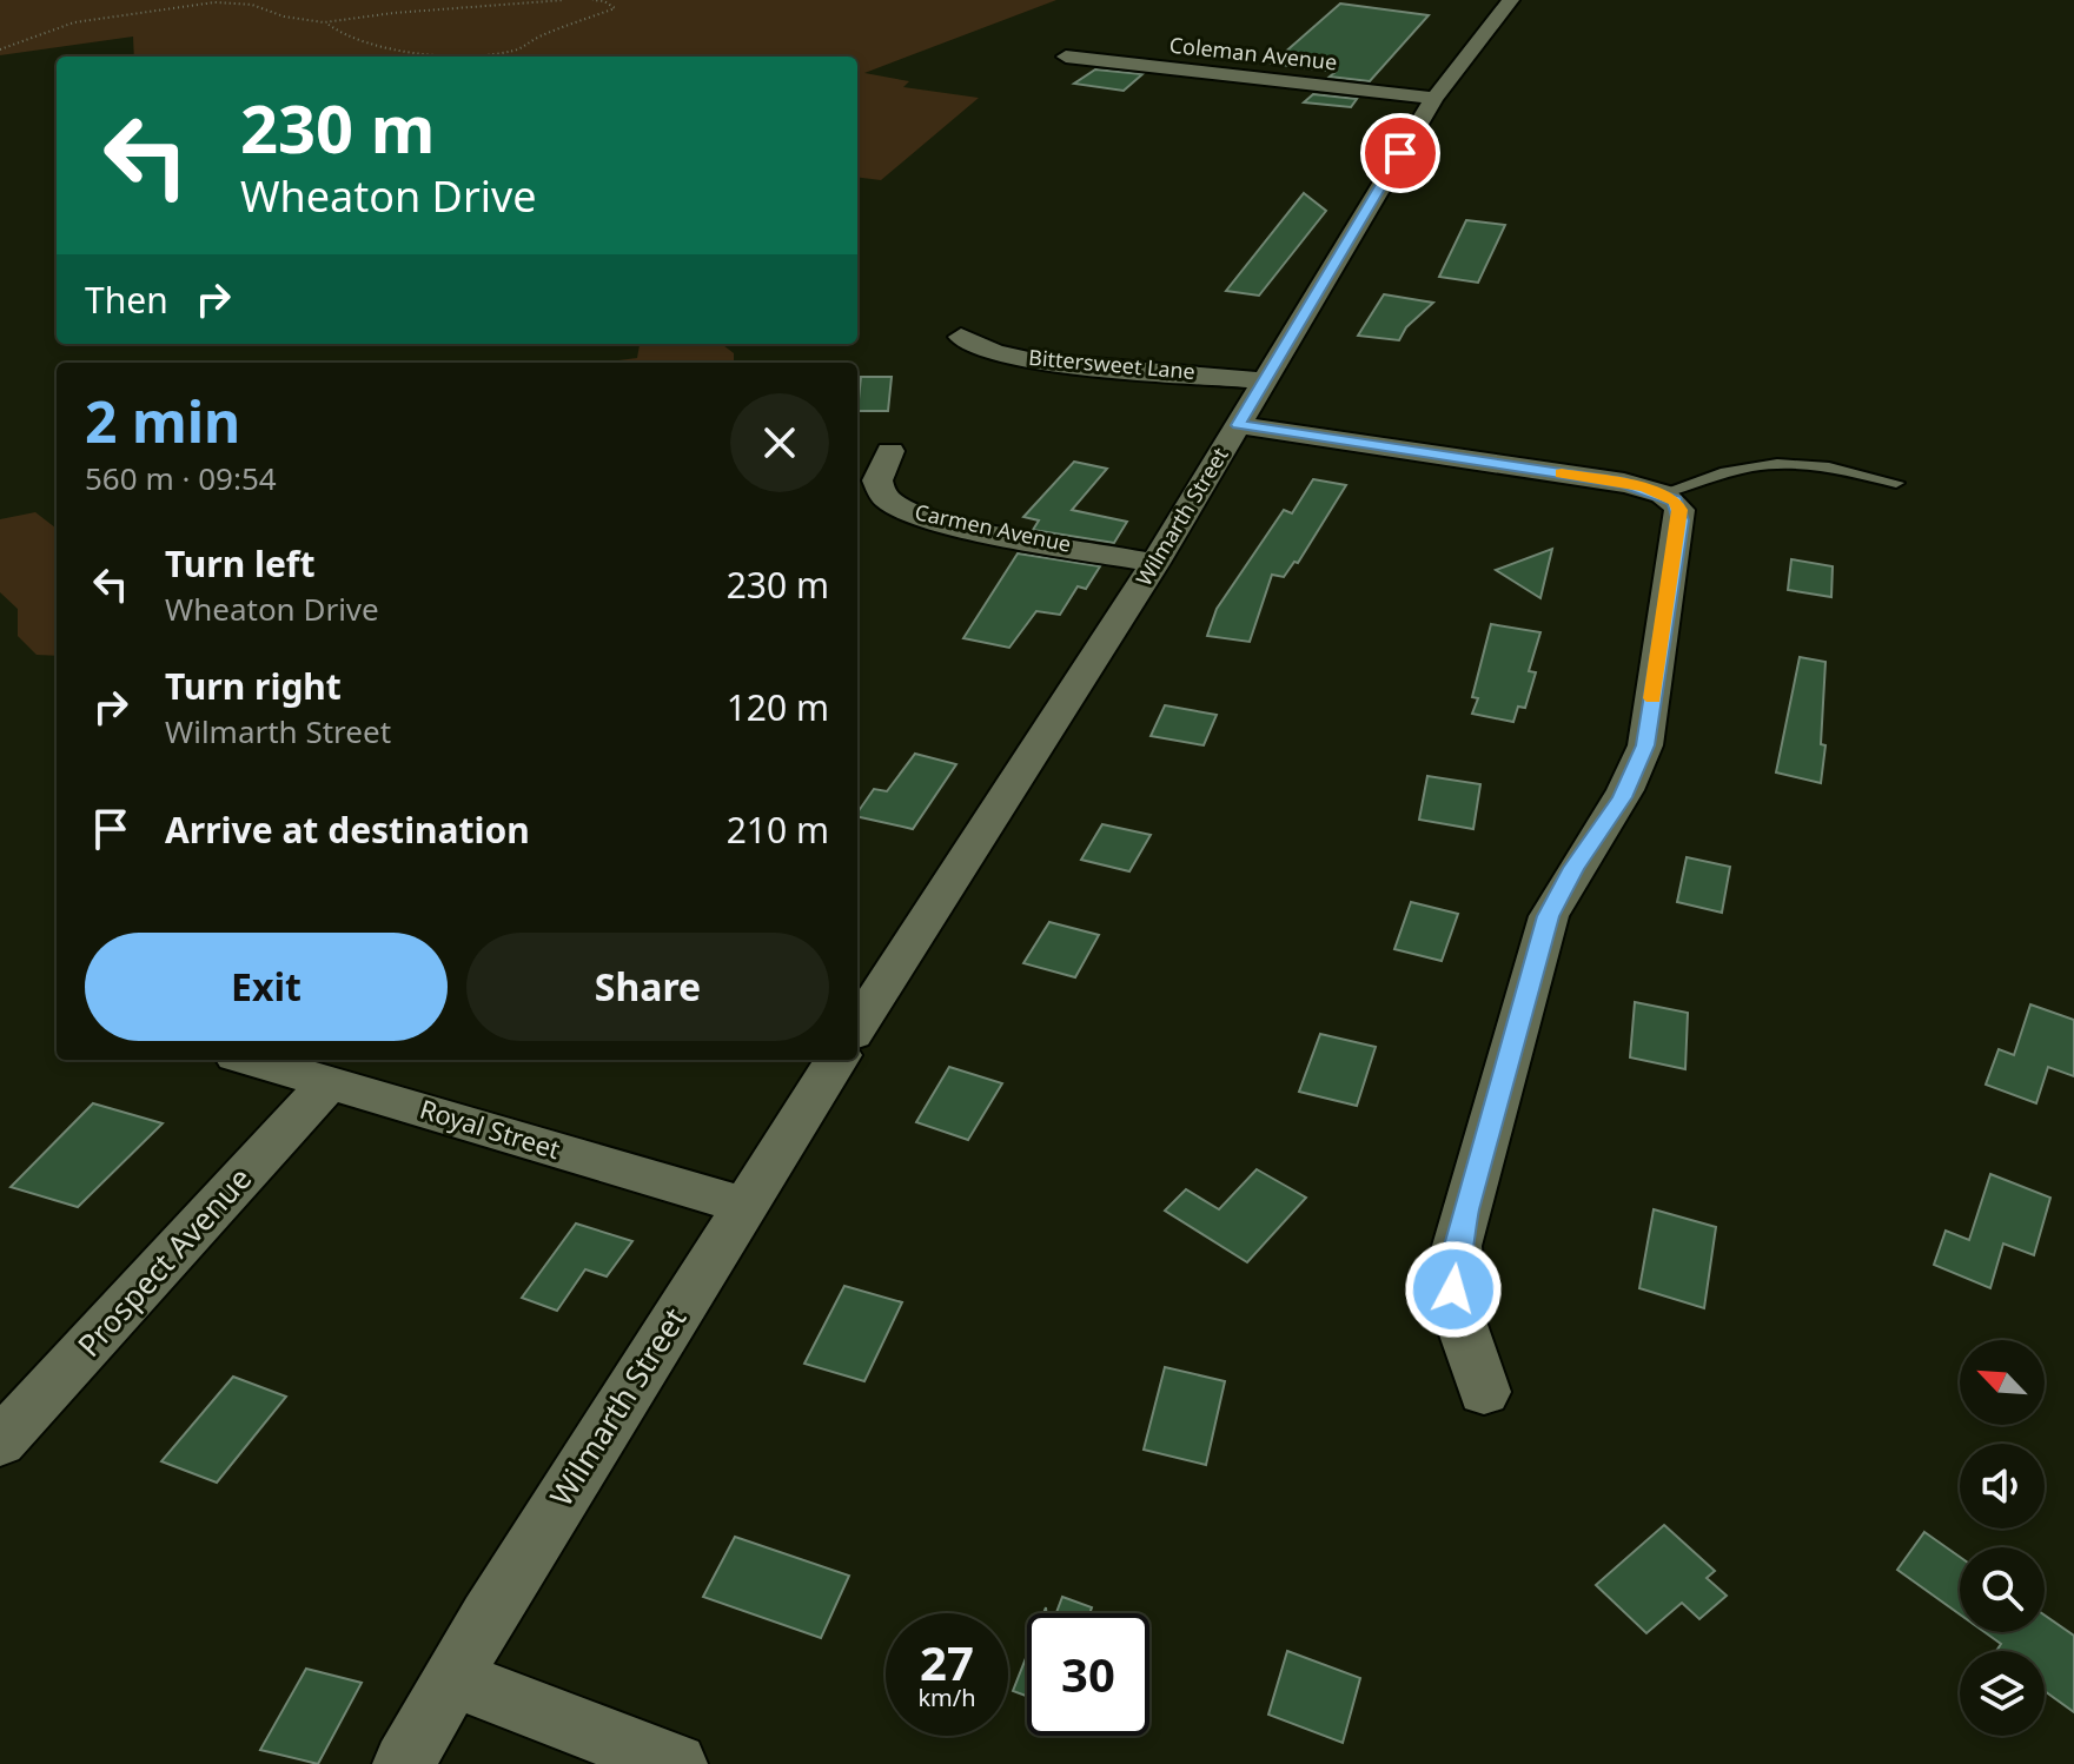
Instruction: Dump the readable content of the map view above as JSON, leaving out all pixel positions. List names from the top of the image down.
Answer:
{
  "streets": {
    "street": [
      "Coleman Avenue",
      "Bittersweet Lane",
      "Wilmarth Street",
      "Carmen Avenue",
      "Royal Street",
      "Prospect Avenue"
    ]
  },
  "crossings": [
    ["Coleman Avenue", "Wilmarth Street"],
    ["Bittersweet Lane", "Wilmarth Street"],
    ["Wilmarth Street", "Carmen Avenue"],
    ["Wilmarth Street", "Royal Street"],
    ["Royal Street", "Prospect Avenue"]
  ],
  "north": "top left",
  "page": {
    "turn": ["230 m", "Wheaton Drive"],
    "then": "Then",
    "heading": ["2 min", "560 m · 09:54"],
    "list": [
      {
        "name": "Turn left",
        "note": "Wheaton Drive",
        "value": "230 m"
      },
      {
        "name": "Turn right",
        "note": "Wilmarth Street",
        "value": "120 m"
      },
      {
        "name": "Arrive at destination",
        "value": "210 m"
      }
    ],
    "buttons": ["Exit", "Share"],
    "speed": "27 km/h",
    "limit": "30"
  }
}
